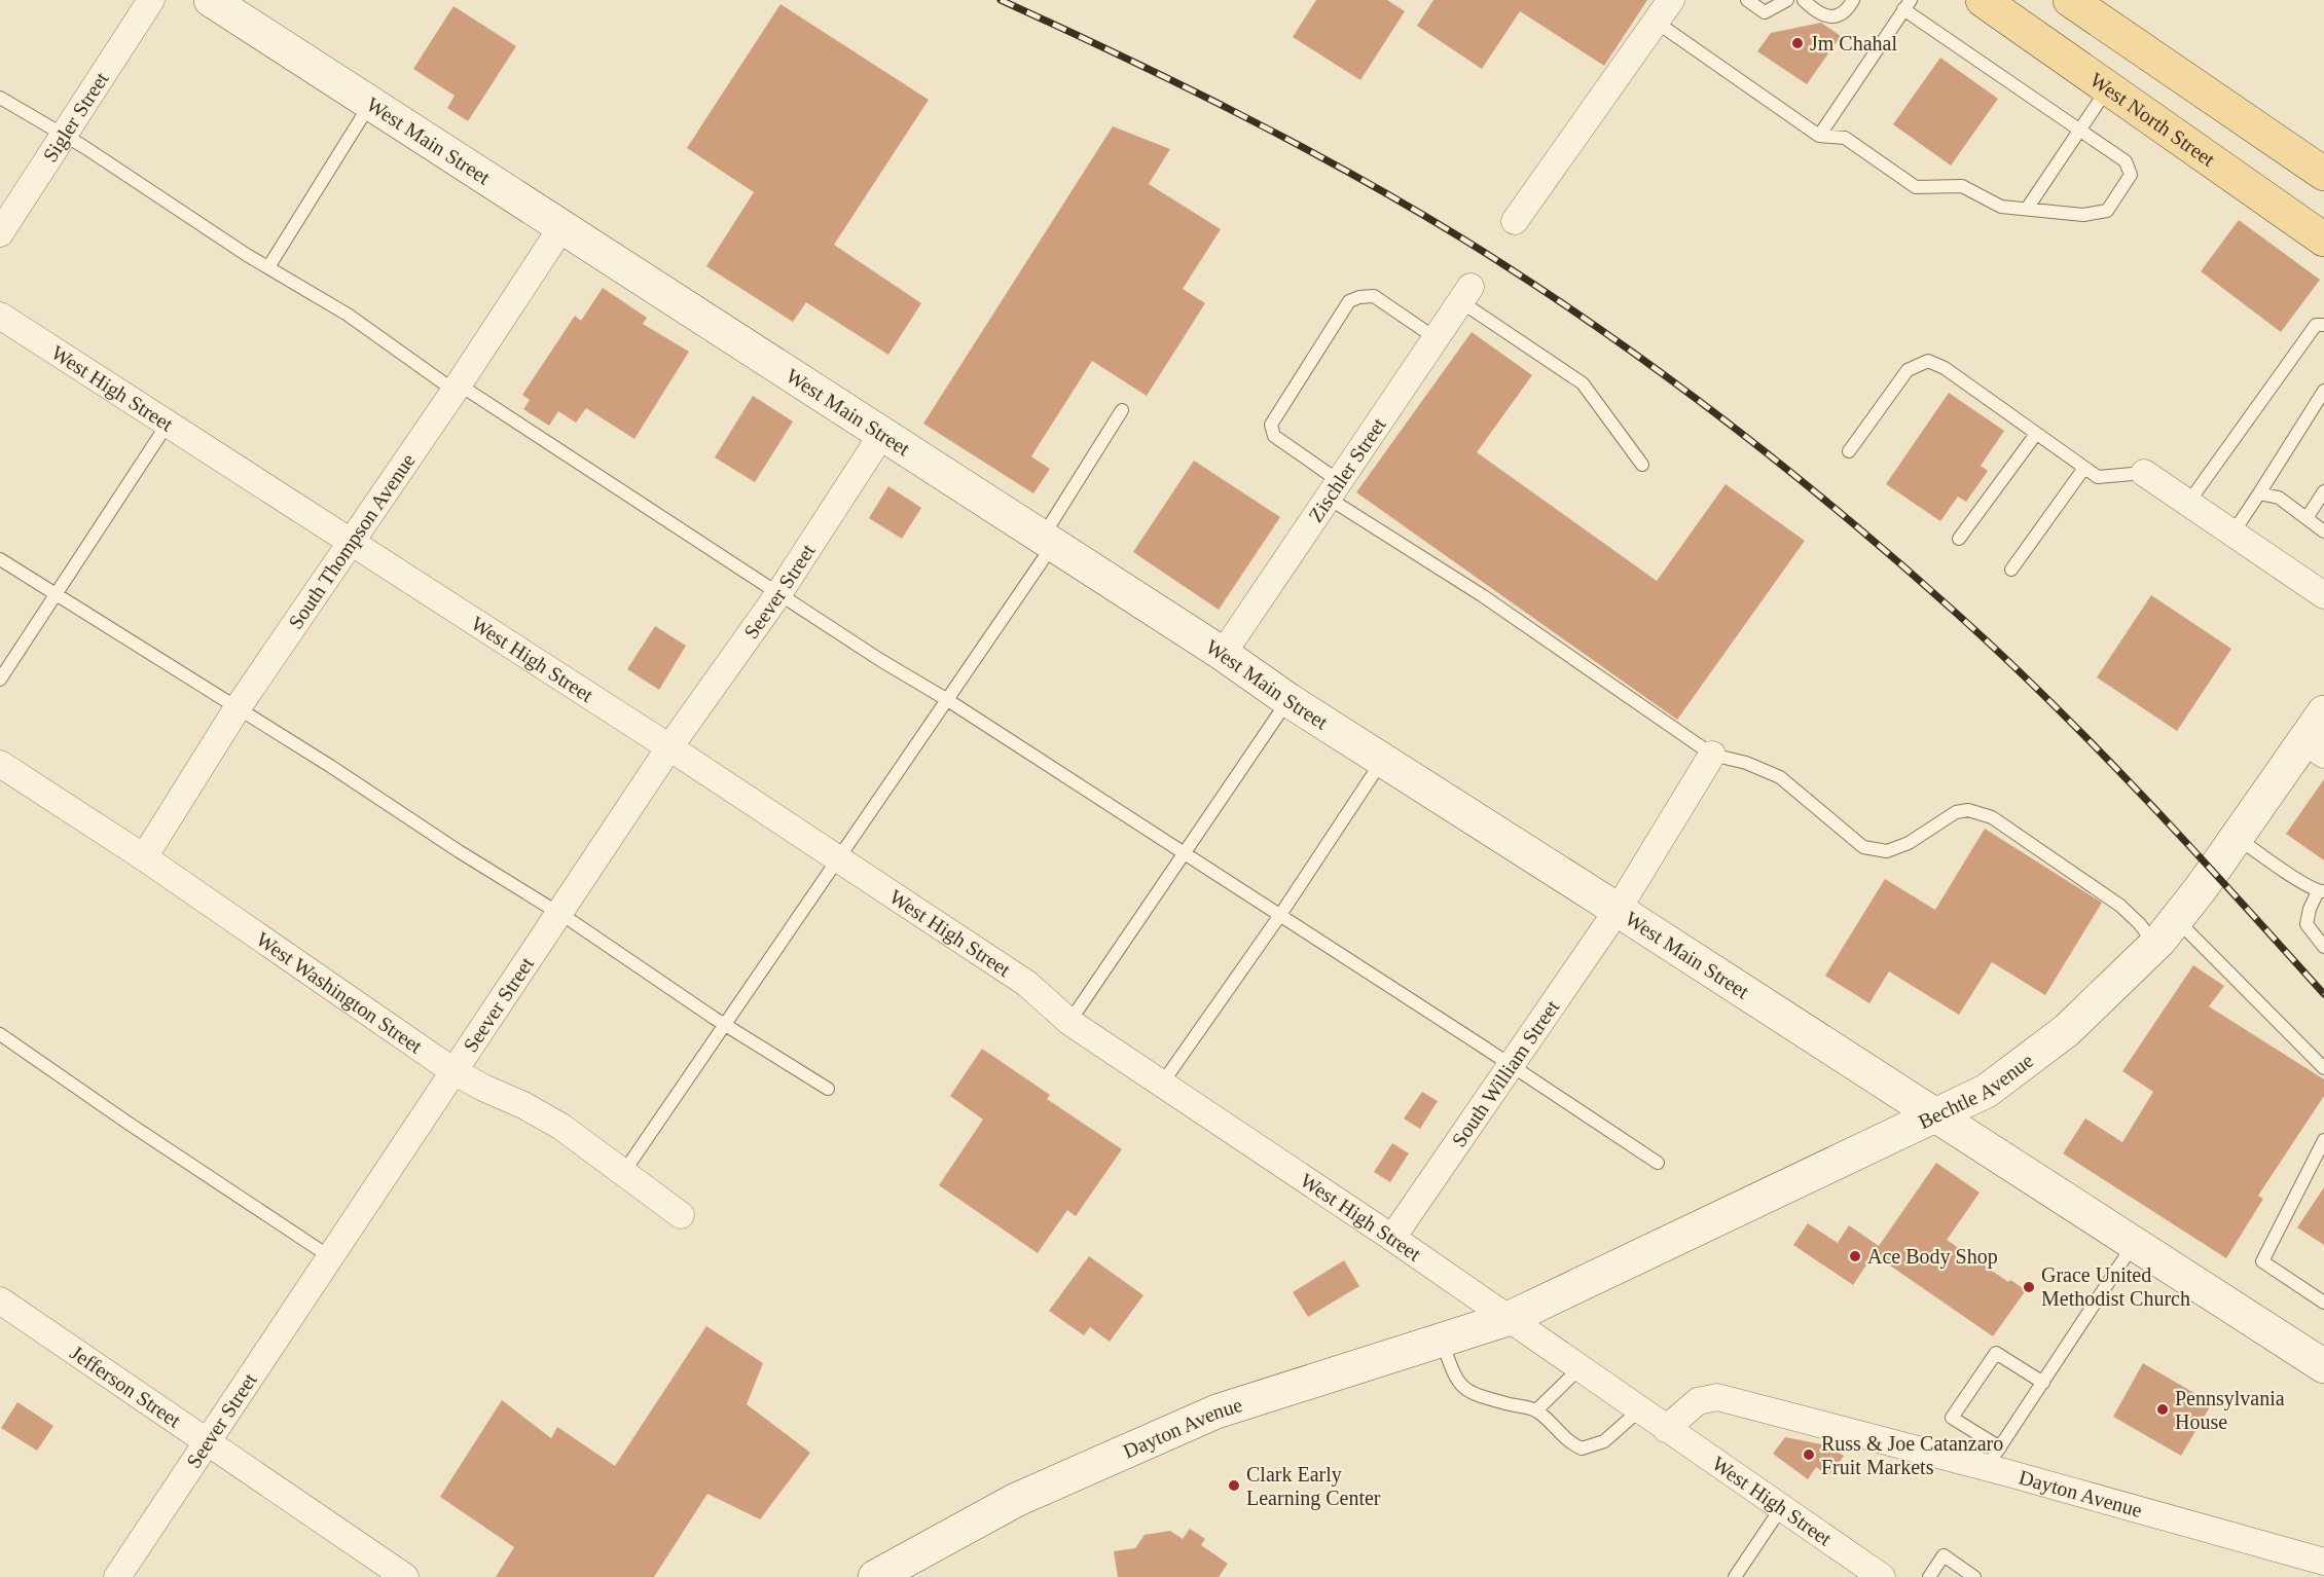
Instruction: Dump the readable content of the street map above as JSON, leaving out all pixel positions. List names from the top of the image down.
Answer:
{
  "streets": {
    "main road": ["West North Street"],
    "street": [
      "Sigler Street",
      "West Main Street",
      "West High Street",
      "Zischler Street",
      "South Thompson Avenue",
      "Seever Street",
      "West Washington Street",
      "South William Street",
      "Bechtle Avenue",
      "Jefferson Street",
      "Dayton Avenue"
    ]
  },
  "crossings": [
    ["West Main Street", "Zischler Street"],
    ["West Main Street", "South Thompson Avenue"],
    ["West Main Street", "Seever Street"],
    ["West Main Street", "South William Street"],
    ["West Main Street", "Bechtle Avenue"],
    ["West High Street", "South Thompson Avenue"],
    ["West High Street", "Seever Street"],
    ["West High Street", "South William Street"],
    ["West High Street", "Bechtle Avenue"],
    ["West High Street", "Dayton Avenue"],
    ["South Thompson Avenue", "West Washington Street"],
    ["Seever Street", "West Washington Street"],
    ["Seever Street", "Jefferson Street"],
    ["Bechtle Avenue", "Dayton Avenue"]
  ],
  "places": [
    "Jm Chahal",
    "Ace Body Shop",
    "Grace United Methodist Church",
    "Pennsylvania House",
    "Russ & Joe Catanzaro Fruit Markets",
    "Clark Early Learning Center"
  ]
}
